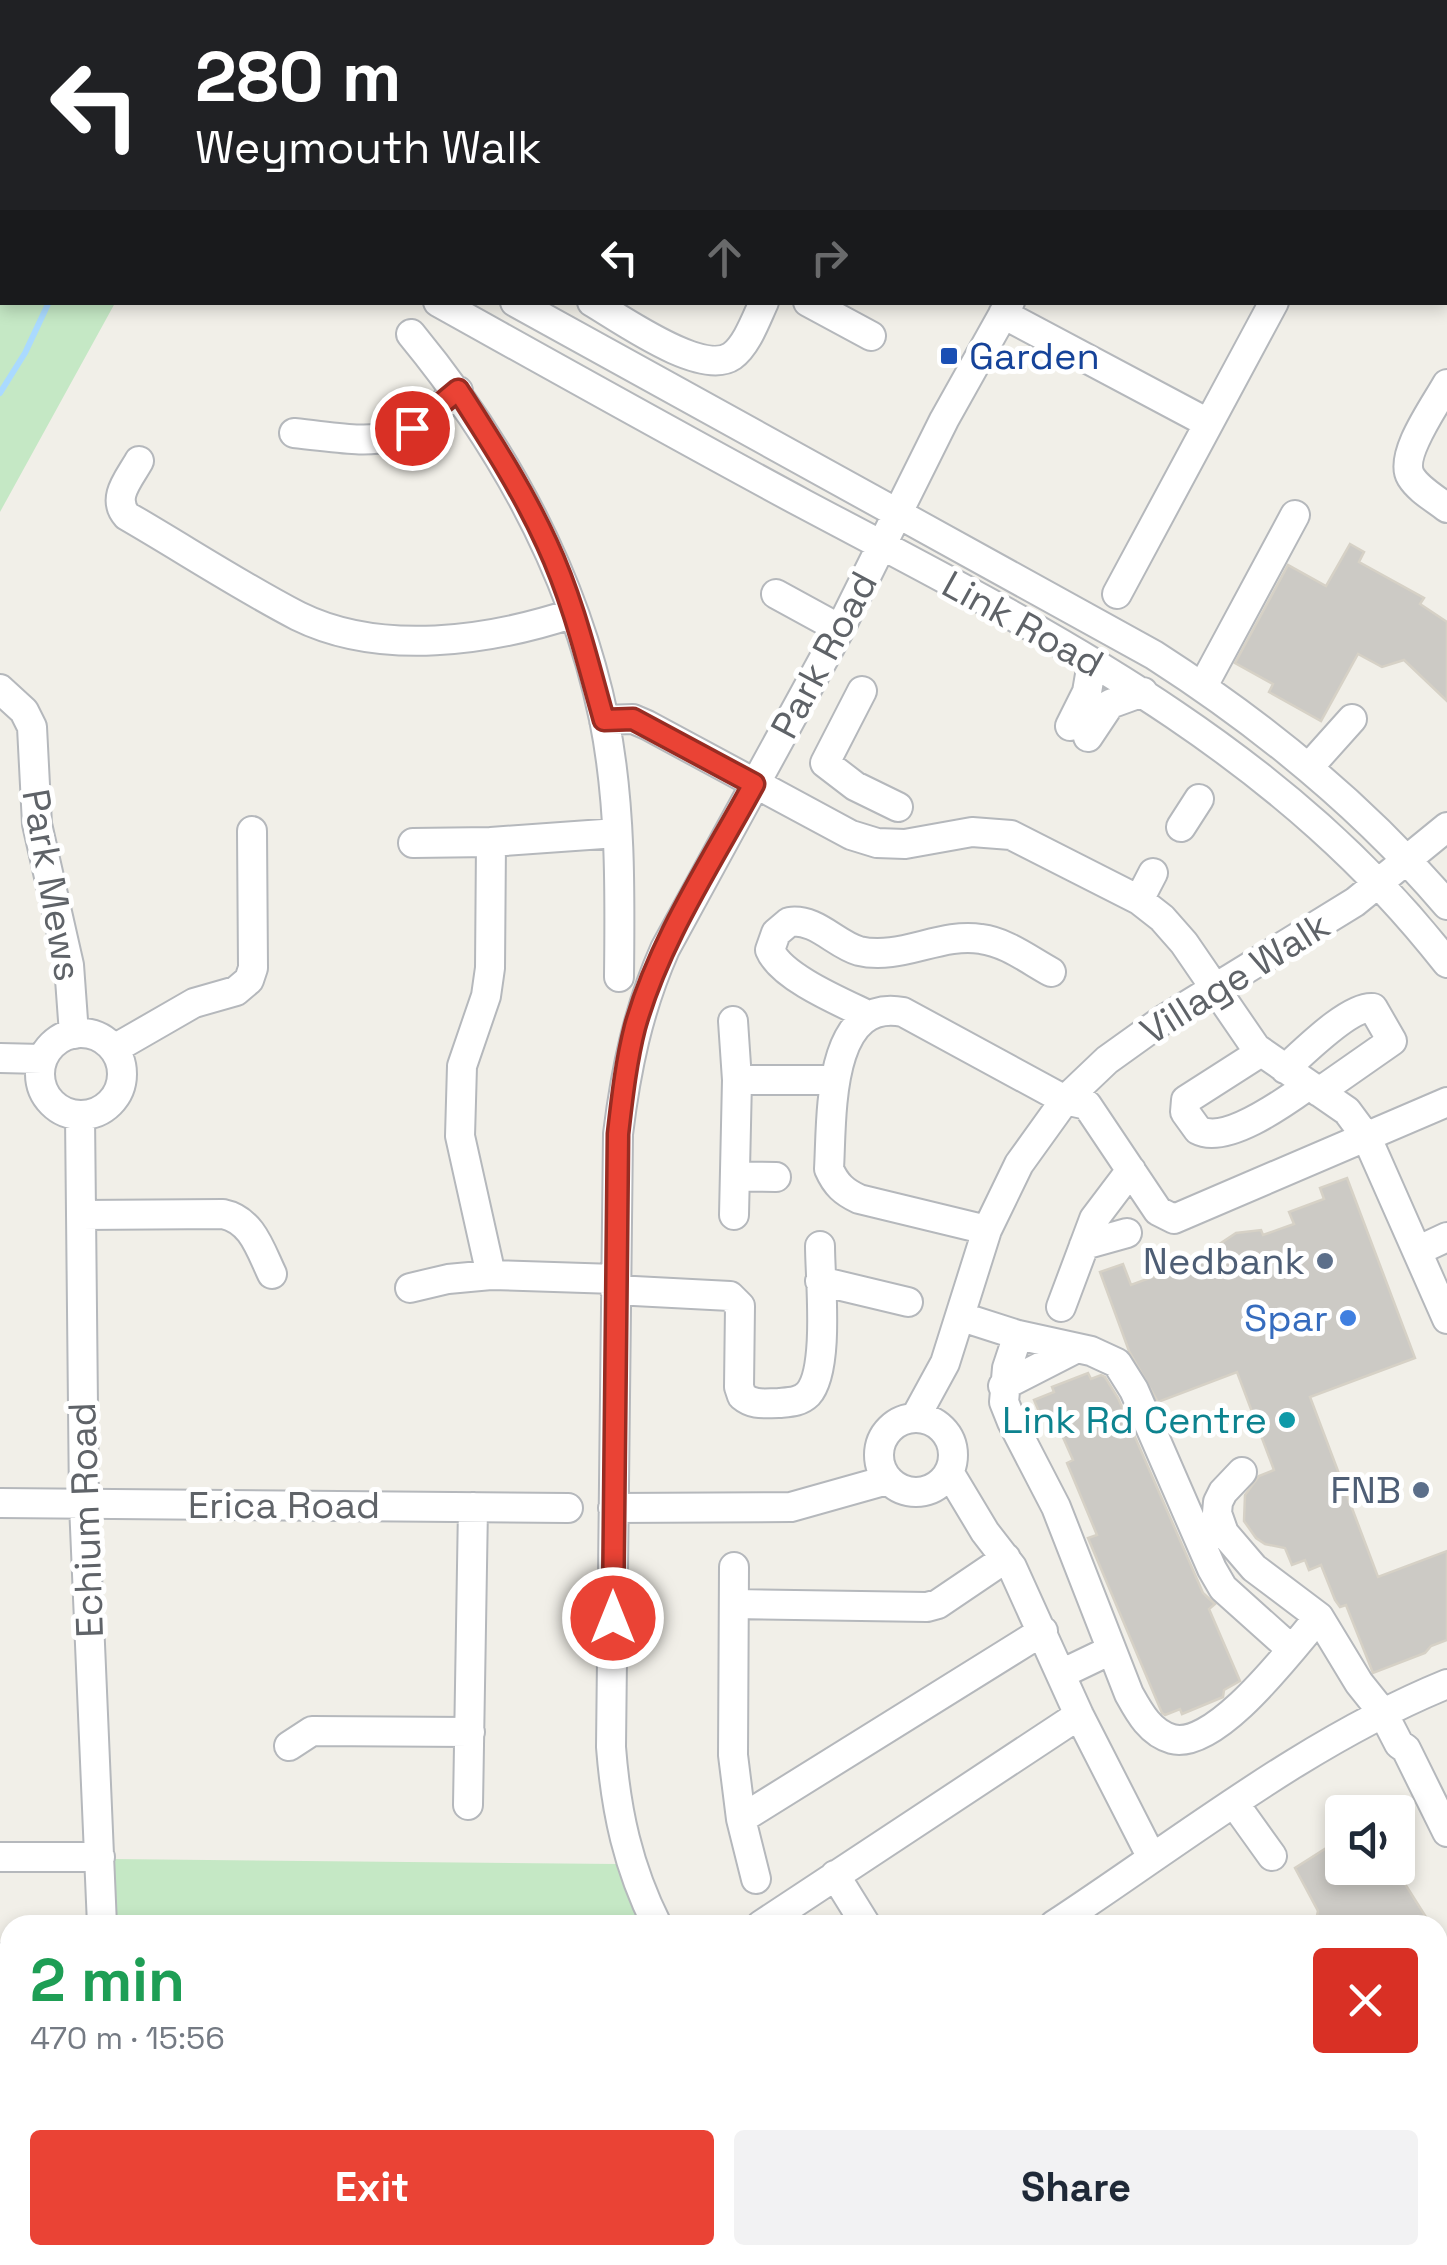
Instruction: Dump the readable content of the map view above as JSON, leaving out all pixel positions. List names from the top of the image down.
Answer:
{
  "streets": {
    "street": [
      "Link Road",
      "Park Road",
      "Park Mews",
      "Village Walk",
      "Erica Road",
      "Echium Road"
    ]
  },
  "crossings": [
    ["Link Road", "Park Road"],
    ["Link Road", "Village Walk"],
    ["Park Mews", "Echium Road"],
    ["Erica Road", "Echium Road"]
  ],
  "places": {
    "transit": ["Garden"],
    "other": [
      "Nedbank",
      "Spar",
      "Link Rd Centre",
      "FNB"
    ]
  },
  "page": {
    "turn": ["280 m", "Weymouth Walk"],
    "heading": ["2 min", "470 m · 15:56"],
    "buttons": ["Exit", "Share"]
  }
}
